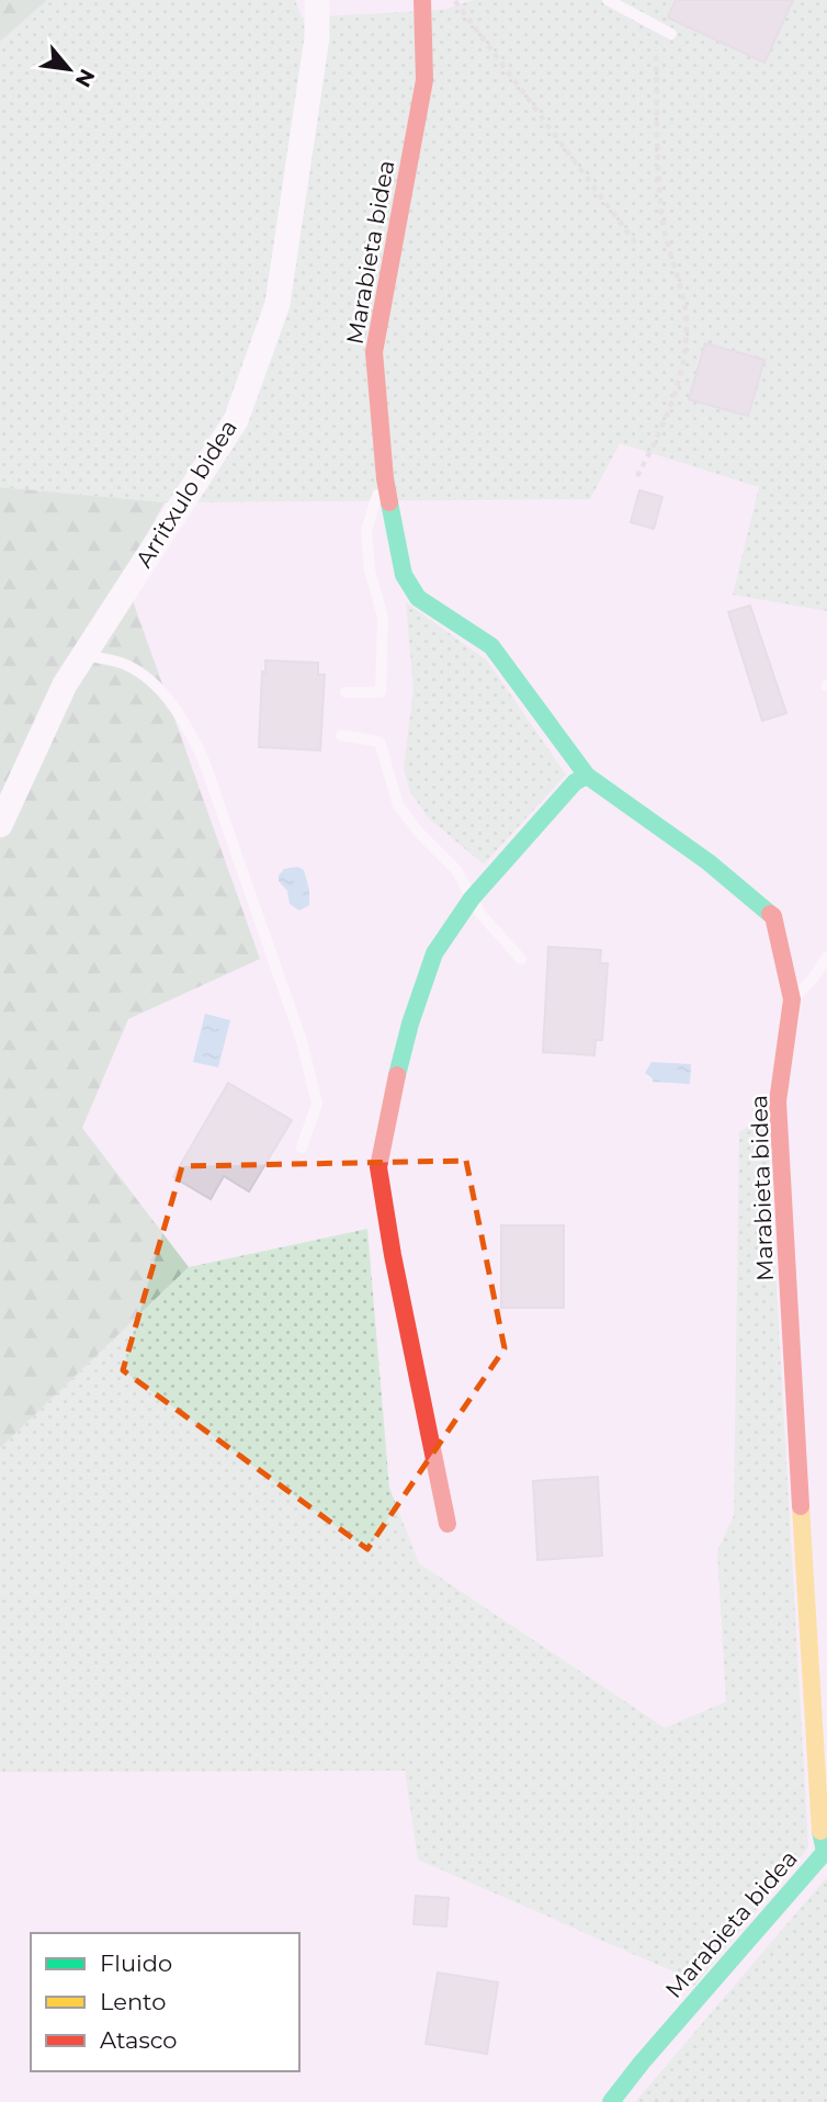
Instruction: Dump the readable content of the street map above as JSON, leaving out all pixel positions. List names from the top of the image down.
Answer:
{
  "streets": {
    "street": ["Marabieta bidea", "Arritxulo bidea"]
  },
  "legend": ["Fluido", "Lento", "Atasco"],
  "north": "bottom right"
}
